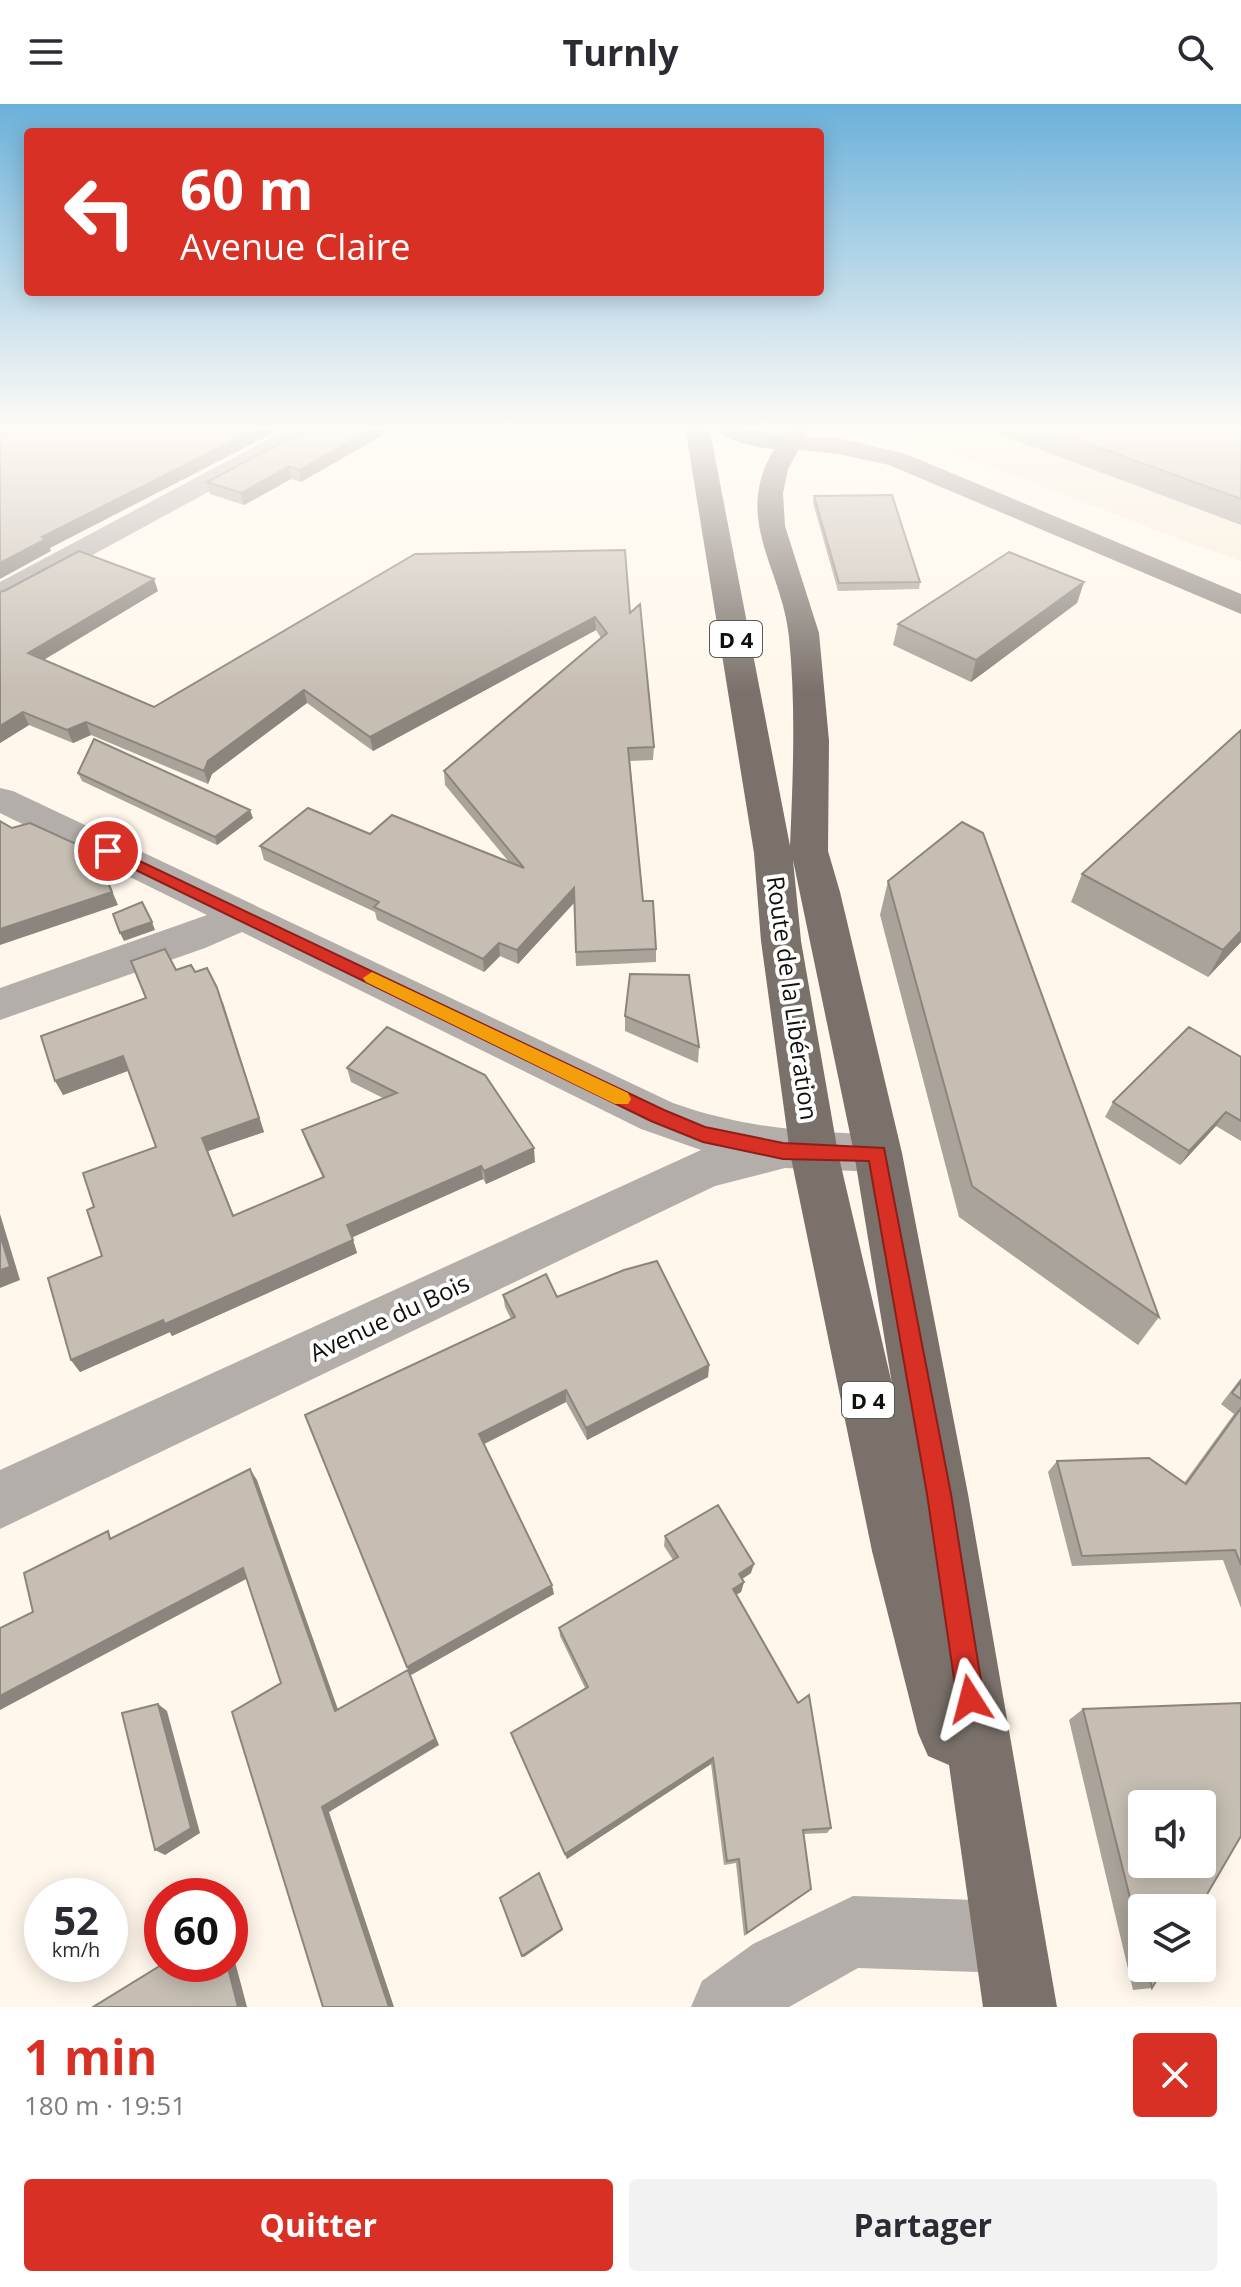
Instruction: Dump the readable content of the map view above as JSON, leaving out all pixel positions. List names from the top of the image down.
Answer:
{
  "streets": {
    "main road": ["D 4", "Route de la Libération"],
    "street": ["Avenue du Bois"]
  },
  "crossings": [
    ["Route de la Libération", "Avenue du Bois"]
  ],
  "page": {
    "header": "Turnly",
    "turn": ["60 m", "Avenue Claire"],
    "speed": "52 km/h",
    "limit": "60",
    "heading": ["1 min", "180 m · 19:51"],
    "buttons": ["Quitter", "Partager"]
  }
}
